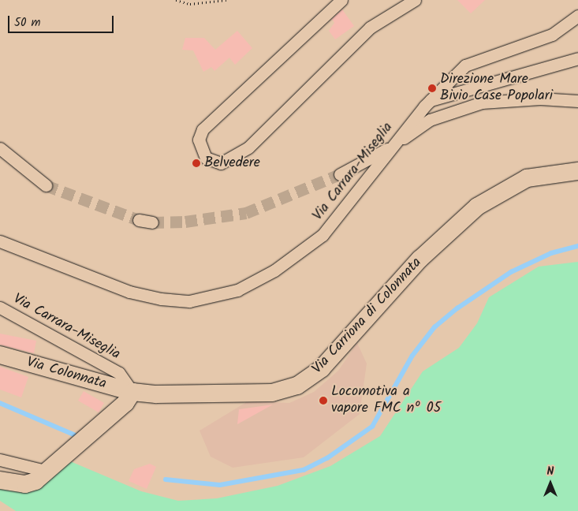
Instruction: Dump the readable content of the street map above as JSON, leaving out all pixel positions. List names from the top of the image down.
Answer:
{
  "streets": {
    "main road": ["Via Carriona di Colonnata", "Via Colonnata"],
    "street": ["Via Carrara-Miseglia"]
  },
  "crossings": [
    ["Via Carrara-Miseglia", "Via Carriona di Colonnata"],
    ["Via Carrara-Miseglia", "Via Colonnata"],
    ["Via Carriona di Colonnata", "Via Colonnata"]
  ],
  "places": ["Direzione Mare Bivio Case Popolari", "Belvedere", "Locomotiva a vapore FMC nº 05"],
  "scale_bar": "50 m",
  "north": "top"
}
